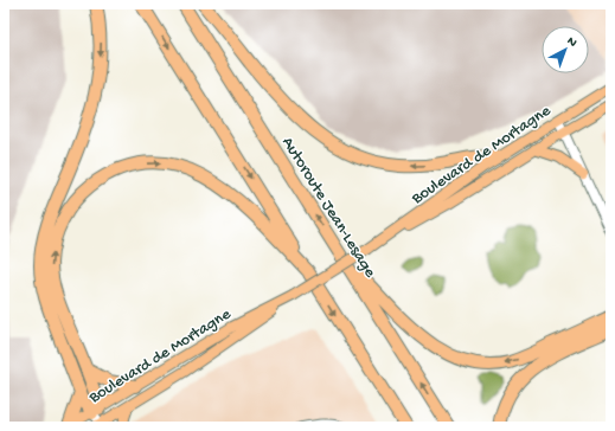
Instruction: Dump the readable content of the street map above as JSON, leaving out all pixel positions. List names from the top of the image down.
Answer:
{
  "streets": {
    "highway": ["Autoroute Jean-Lesage"],
    "main road": ["Boulevard de Mortagne"]
  },
  "north": "top right"
}
